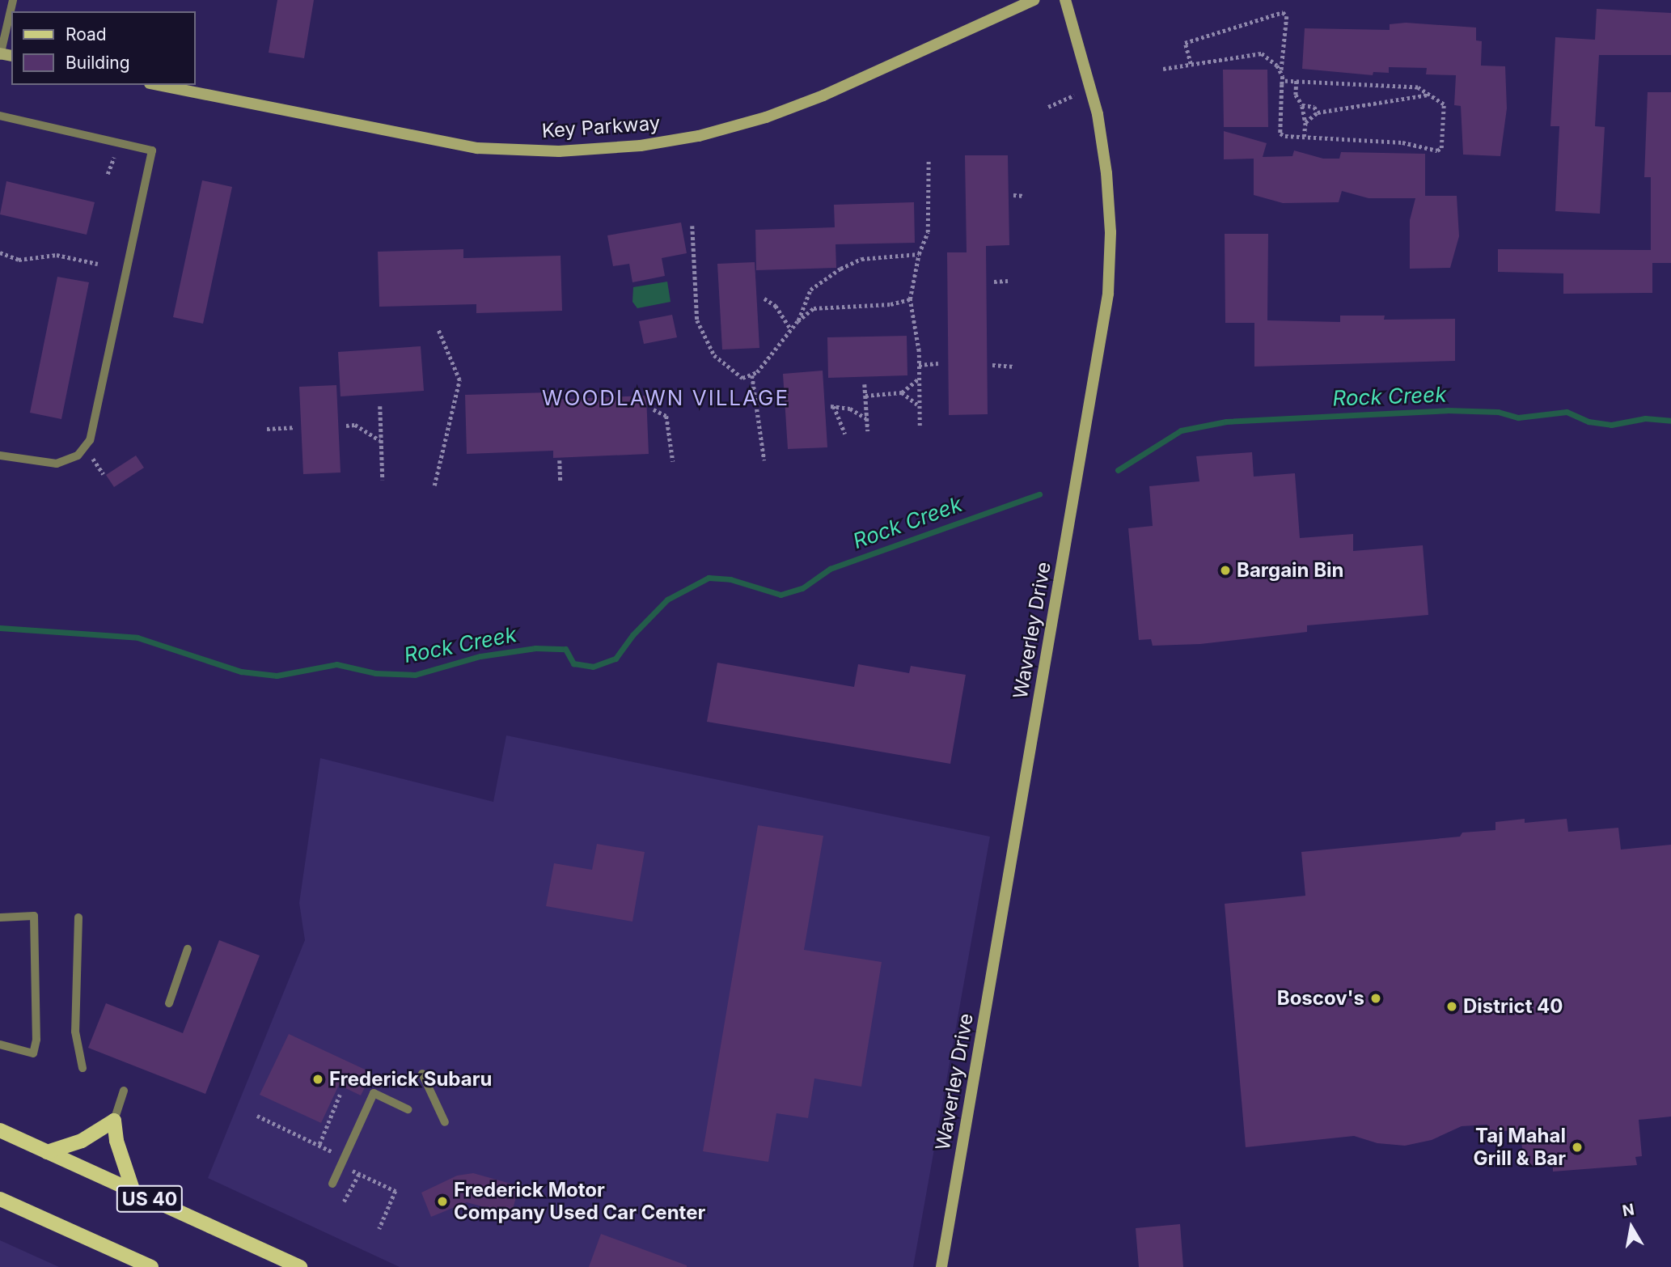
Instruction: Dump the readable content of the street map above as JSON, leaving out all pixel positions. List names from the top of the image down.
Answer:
{
  "streets": {
    "main road": ["US 40"],
    "street": ["Key Parkway", "Waverley Drive"]
  },
  "districts": ["WOODLAWN VILLAGE"],
  "water": ["Rock Creek"],
  "places": [
    "Bargain Bin",
    "Boscov's",
    "District 40",
    "Frederick Subaru",
    "Taj Mahal Grill & Bar",
    "Frederick Motor Company Used Car Center"
  ],
  "legend": ["Road", "Building"],
  "north": "top"
}
